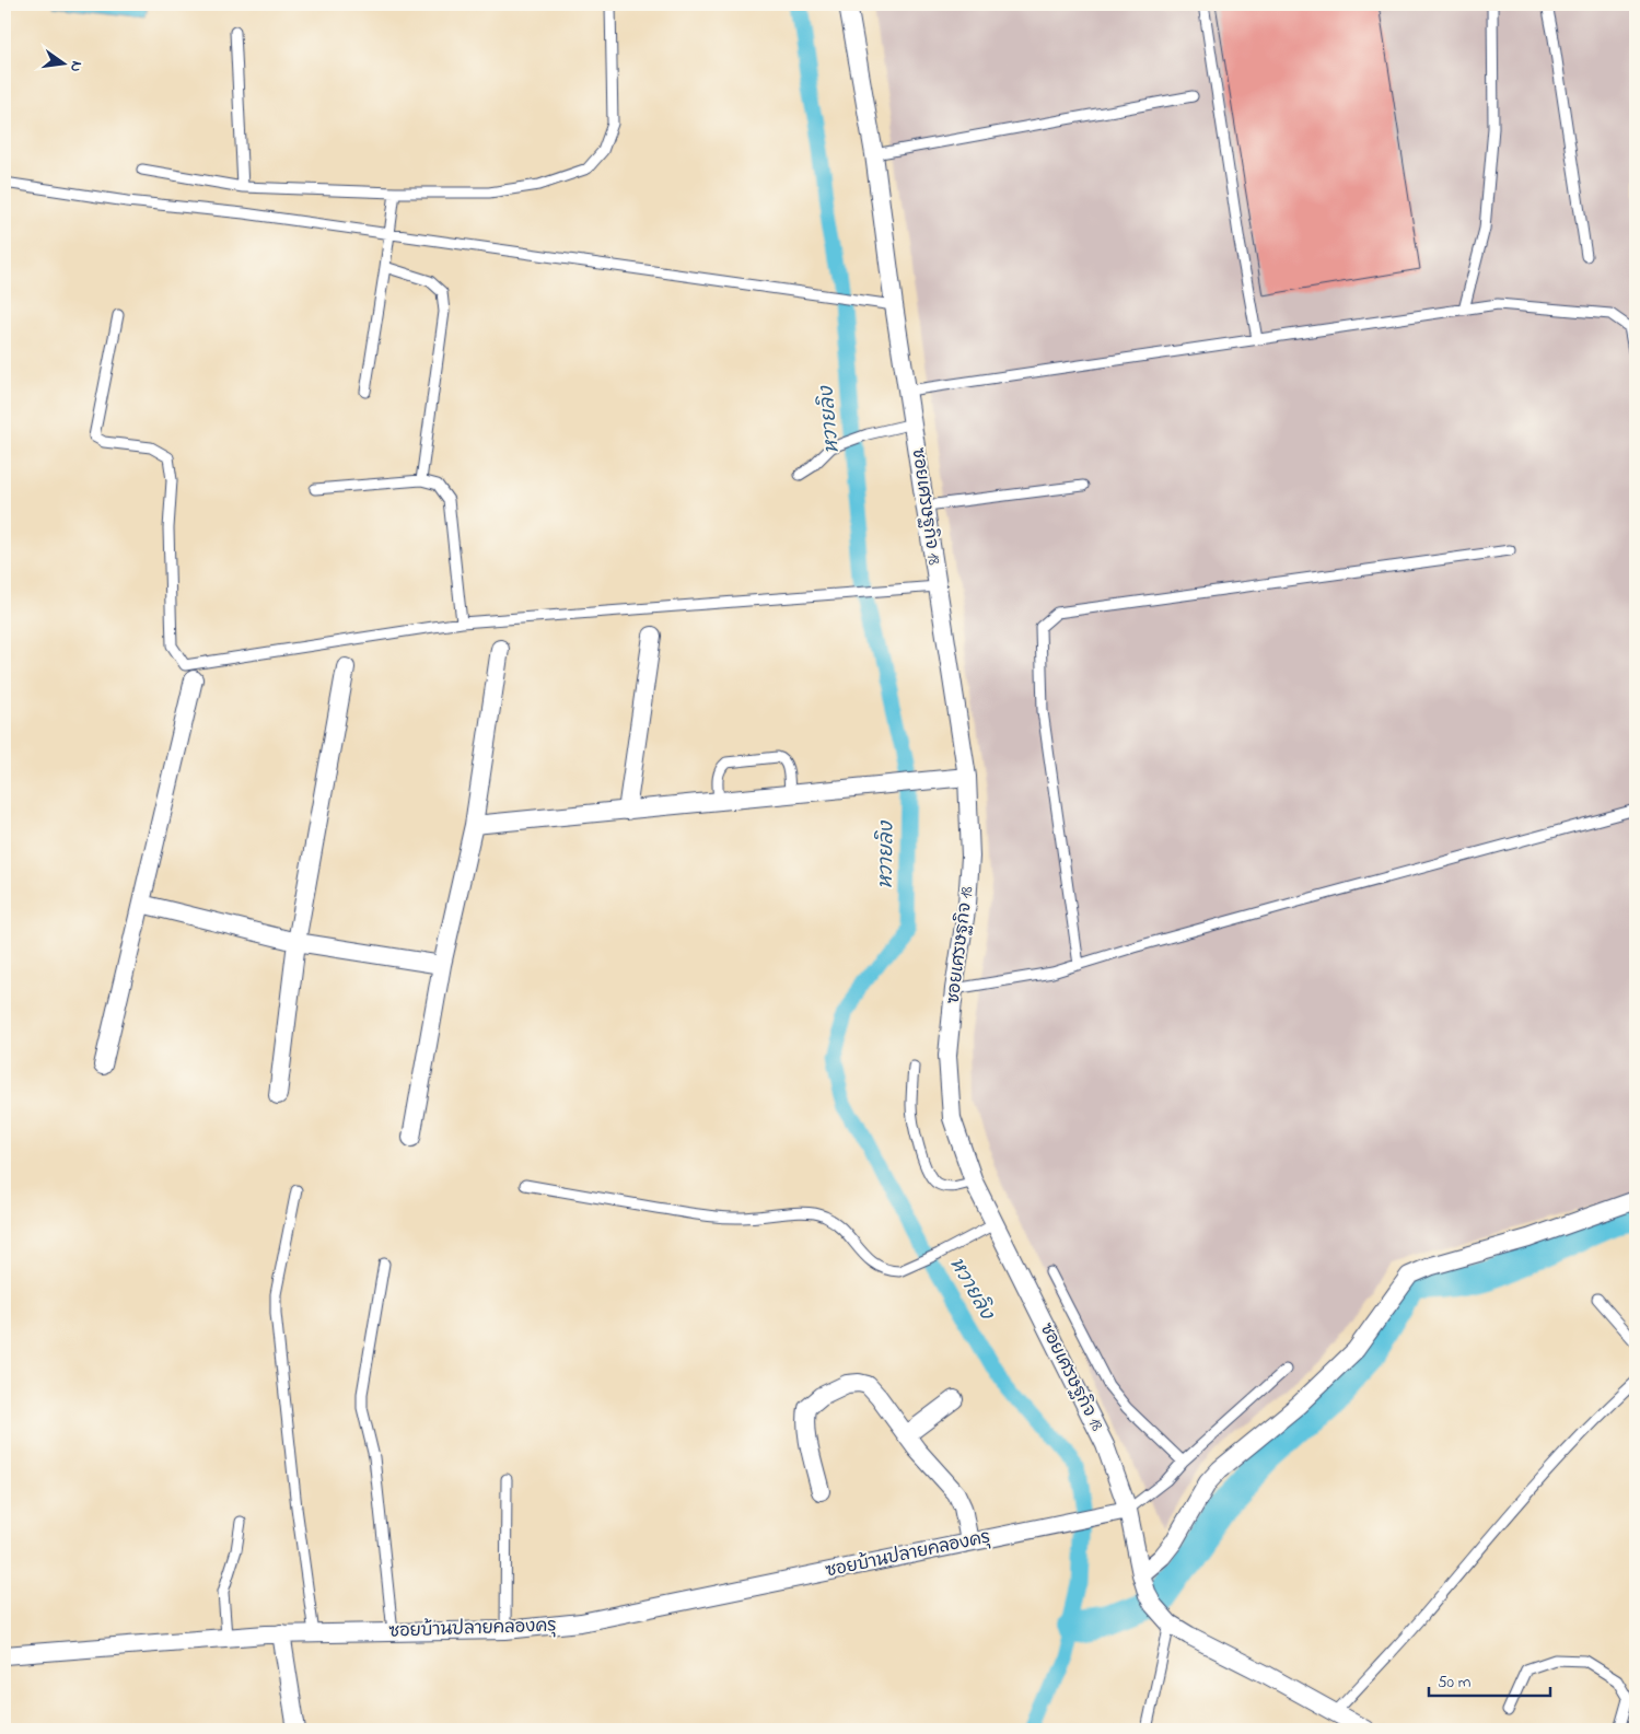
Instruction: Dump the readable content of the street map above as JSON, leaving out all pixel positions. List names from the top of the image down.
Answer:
{
  "streets": {
    "street": ["ซอยเศรษฐกิจ 18", "ซอยบ้านปลายคลองครุ"]
  },
  "crossings": [
    ["ซอยเศรษฐกิจ 18", "ซอยบ้านปลายคลองครุ"]
  ],
  "water": ["หวายลิง"],
  "scale_bar": "50 m",
  "north": "right"
}
